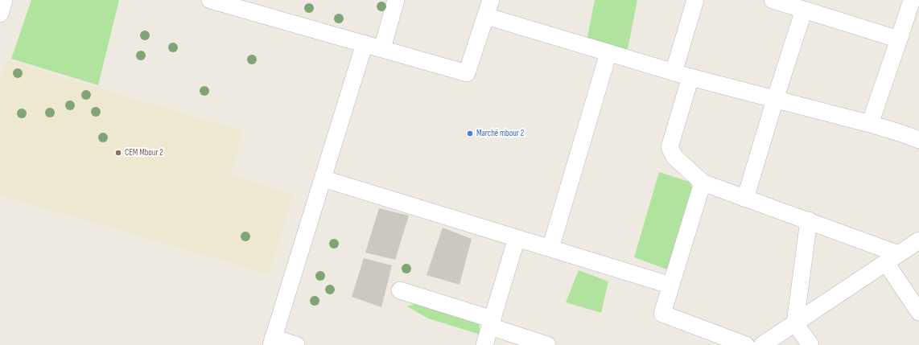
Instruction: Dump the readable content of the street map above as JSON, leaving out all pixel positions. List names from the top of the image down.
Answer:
{
  "places": ["Marché mbour 2", "CEM Mbour 2"]
}
